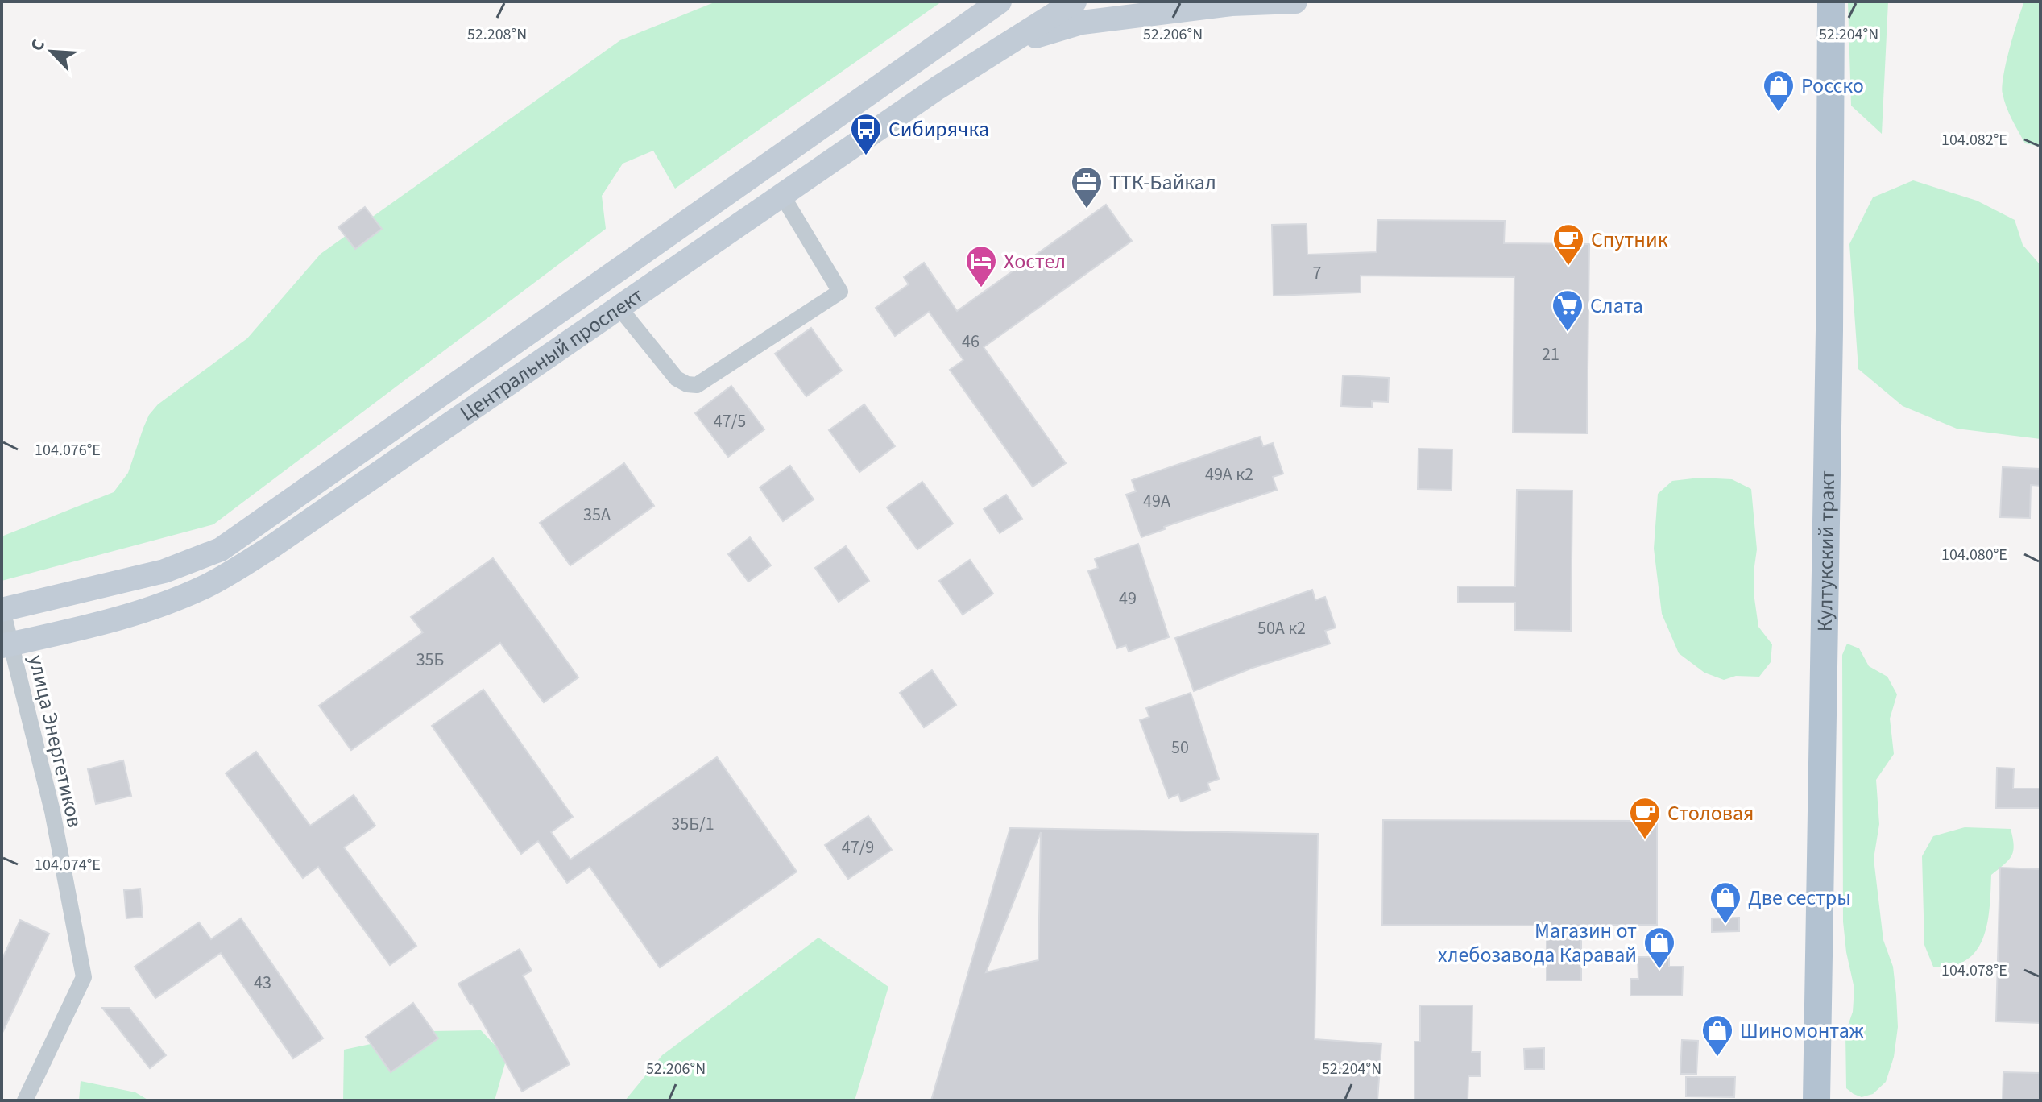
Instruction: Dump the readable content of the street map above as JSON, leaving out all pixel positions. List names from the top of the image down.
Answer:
{
  "streets": {
    "main road": ["Центральный проспект", "Култукский тракт"],
    "street": ["улица Энергетиков"]
  },
  "crossings": [
    ["Центральный проспект", "улица Энергетиков"]
  ],
  "places": {
    "shop": [
      "Росско",
      "Две сестры",
      "Магазин от хлебозавода Каравай",
      "Шиномонтаж"
    ],
    "bus stop": ["Сибирячка"],
    "office": ["ТТК-Байкал"],
    "cafe": ["Спутник", "Столовая"],
    "hotel": ["Хостел"],
    "supermarket": ["Слата"]
  },
  "house_numbers": [
    "7",
    "46",
    "21",
    "47/5",
    "49А к2",
    "49А",
    "35А",
    "49",
    "50А к2",
    "35Б",
    "50",
    "35Б/1",
    "47/9",
    "43"
  ],
  "north": "top left",
  "coordinates": [
    "52.208°N",
    "52.206°N",
    "52.204°N",
    "104.082°E",
    "104.076°E",
    "104.080°E",
    "104.074°E",
    "104.078°E"
  ]
}
